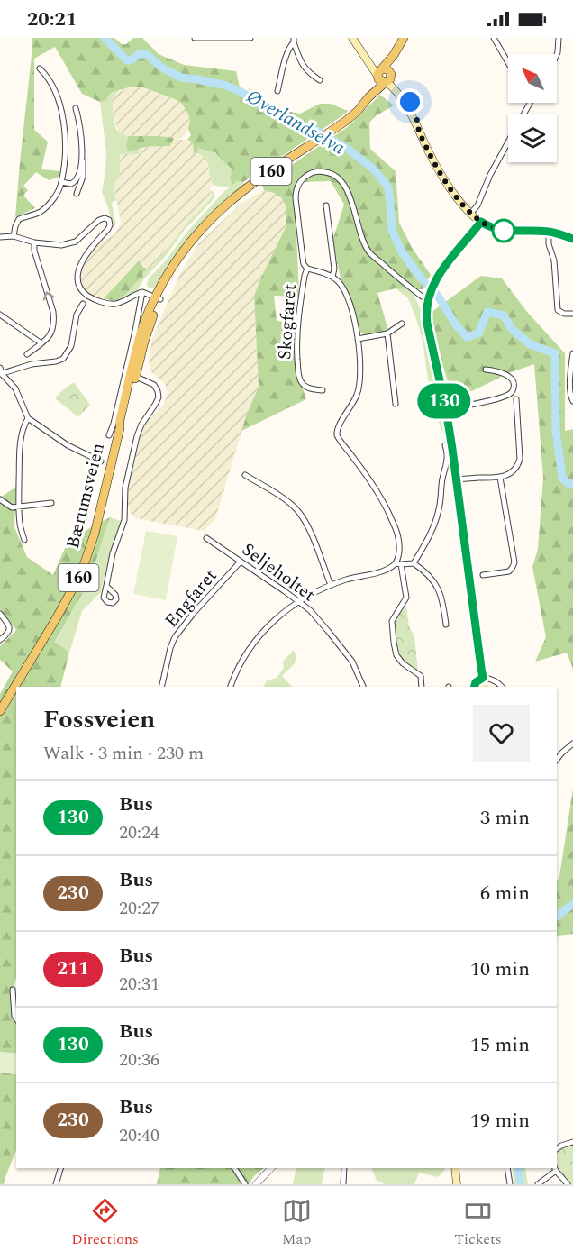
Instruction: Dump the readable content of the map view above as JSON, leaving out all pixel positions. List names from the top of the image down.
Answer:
{
  "streets": {
    "main road": ["160", "Bærumsveien"],
    "street": ["Skogfaret", "Seljeholtet", "Engfaret"]
  },
  "crossings": [
    ["Seljeholtet", "Engfaret"]
  ],
  "water": ["Øverlandselva"],
  "lines": ["bus line 130"],
  "north": "top left",
  "page": {
    "status": "20:21",
    "on_map": "130",
    "heading": ["Fossveien", "Walk · 3 min · 230 m"],
    "list": [
      {
        "mark": "130",
        "name": "Bus",
        "note": "20:24",
        "value": "3 min"
      },
      {
        "mark": "230",
        "name": "Bus",
        "note": "20:27",
        "value": "6 min"
      },
      {
        "mark": "211",
        "name": "Bus",
        "note": "20:31",
        "value": "10 min"
      },
      {
        "mark": "130",
        "name": "Bus",
        "note": "20:36",
        "value": "15 min"
      },
      {
        "mark": "230",
        "name": "Bus",
        "note": "20:40",
        "value": "19 min"
      }
    ],
    "tabs": ["Directions", "Map", "Tickets"]
  }
}
